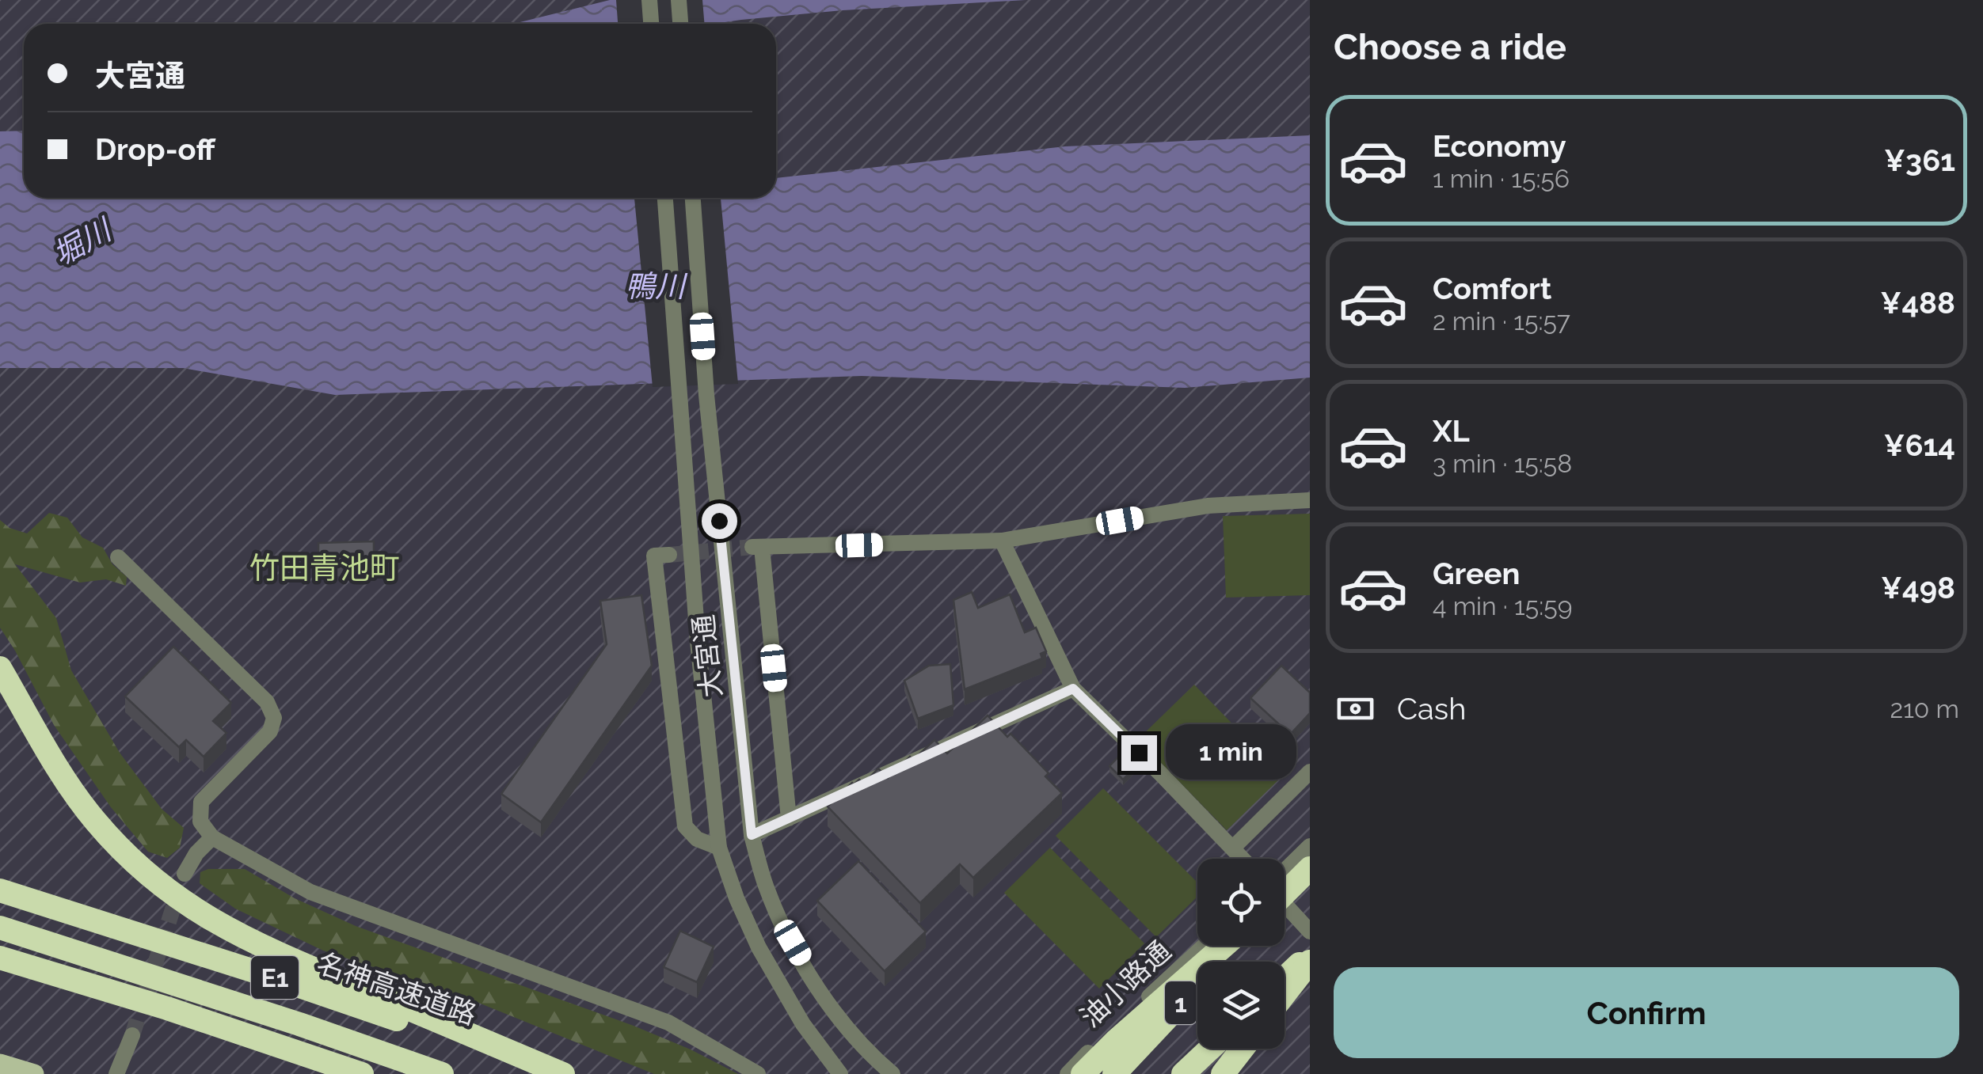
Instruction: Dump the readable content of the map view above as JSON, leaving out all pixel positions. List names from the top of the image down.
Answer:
{
  "streets": {
    "highway": ["E1", "名神高速道路", "1"],
    "street": ["大宮通", "油小路通"]
  },
  "districts": ["竹田青池町"],
  "water": ["堀川", "鴨川"],
  "page": {
    "heading": "Choose a ride",
    "banner": ["大宮通", "Drop-off"],
    "list": [
      {
        "name": "Economy",
        "note": "1 min · 15:56",
        "value": "¥361"
      },
      {
        "name": "Comfort",
        "note": "2 min · 15:57",
        "value": "¥488"
      },
      {
        "name": "XL",
        "note": "3 min · 15:58",
        "value": "¥614"
      },
      {
        "name": "Green",
        "note": "4 min · 15:59",
        "value": "¥498"
      }
    ],
    "pay": ["Cash", "210 m"],
    "bubble": "1 min",
    "buttons": "Confirm"
  }
}
